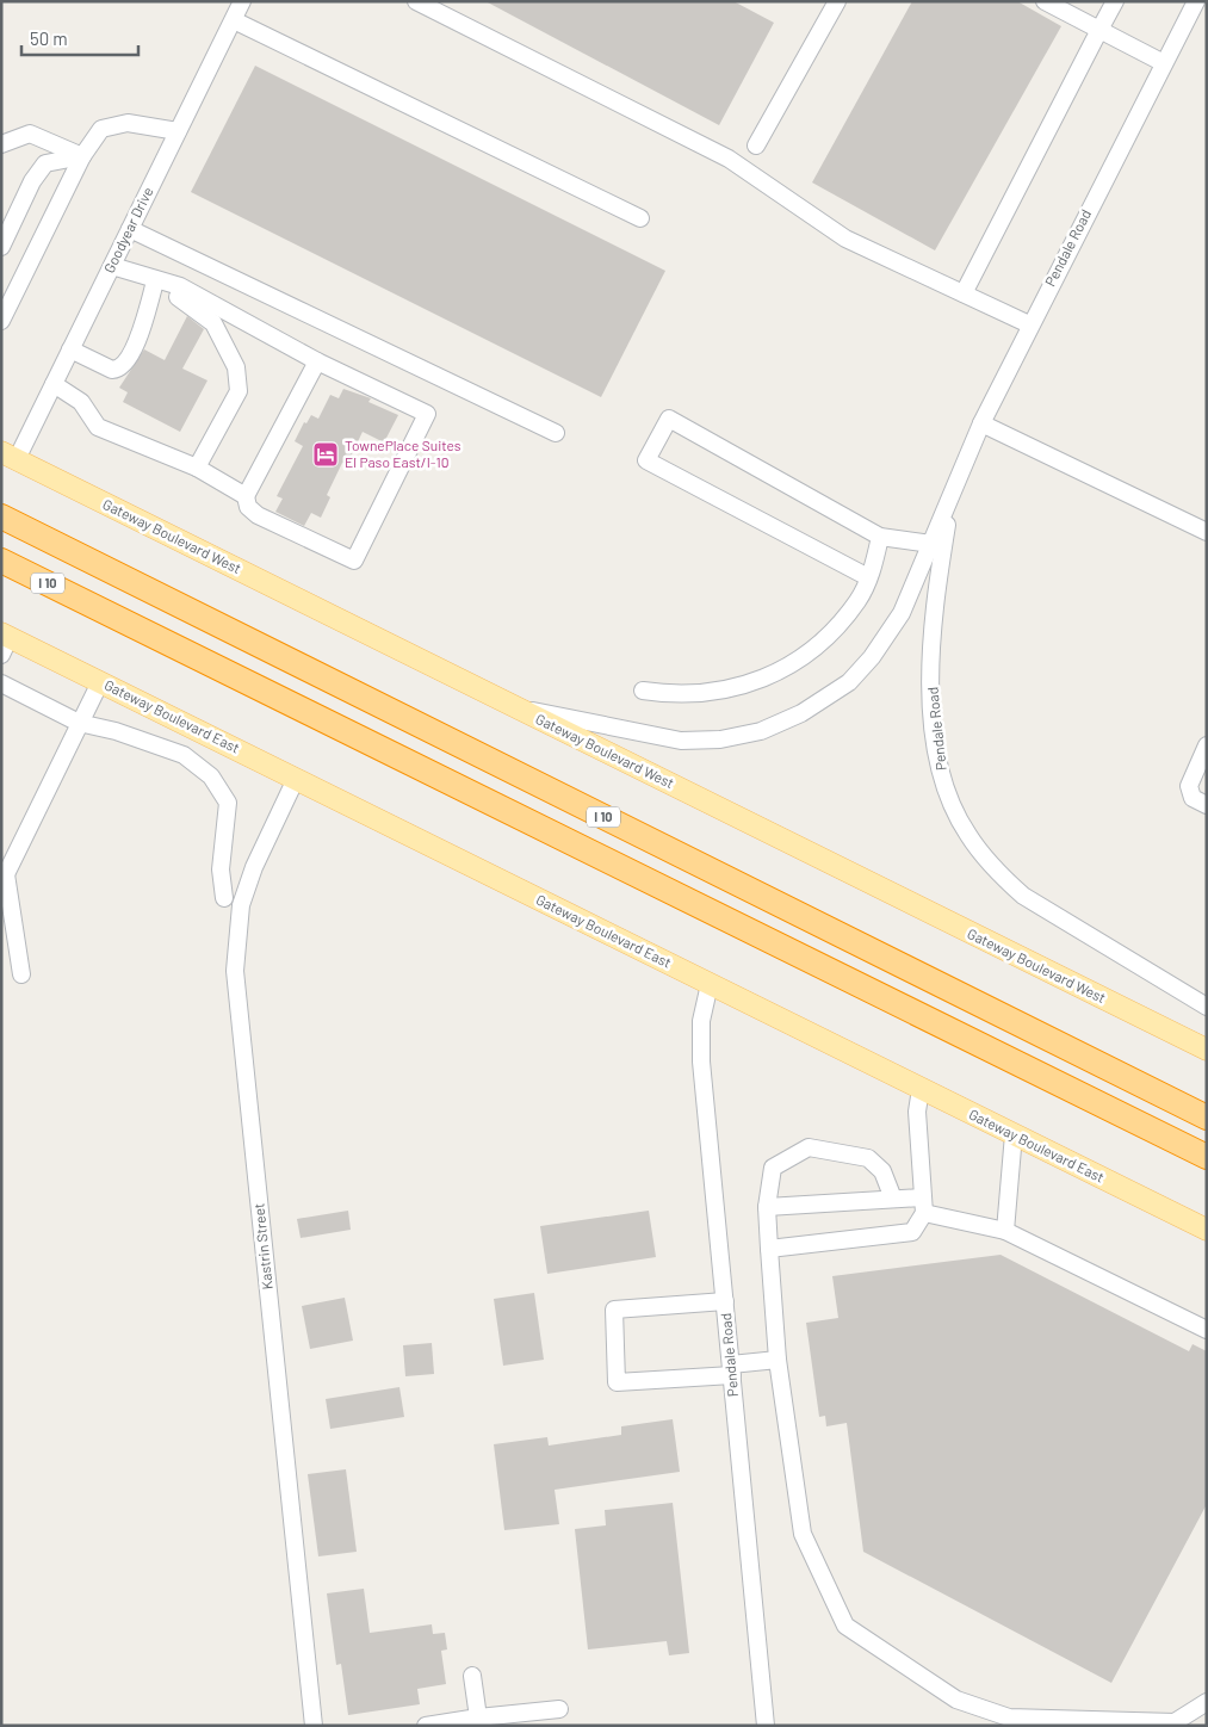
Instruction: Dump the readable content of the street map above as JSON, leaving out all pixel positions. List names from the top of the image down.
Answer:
{
  "streets": {
    "highway": ["I 10"],
    "main road": ["Gateway Boulevard West", "Gateway Boulevard East"],
    "street": ["Goodyear Drive", "Pendale Road", "Kastrin Street"]
  },
  "crossings": [
    ["Goodyear Drive", "Gateway Boulevard West"],
    ["Pendale Road", "Gateway Boulevard West"],
    ["Pendale Road", "Gateway Boulevard East"],
    ["Gateway Boulevard East", "Kastrin Street"]
  ],
  "places": {
    "hotel": ["TownePlace Suites El Paso East/I-10"]
  },
  "scale_bar": "50 m"
}
